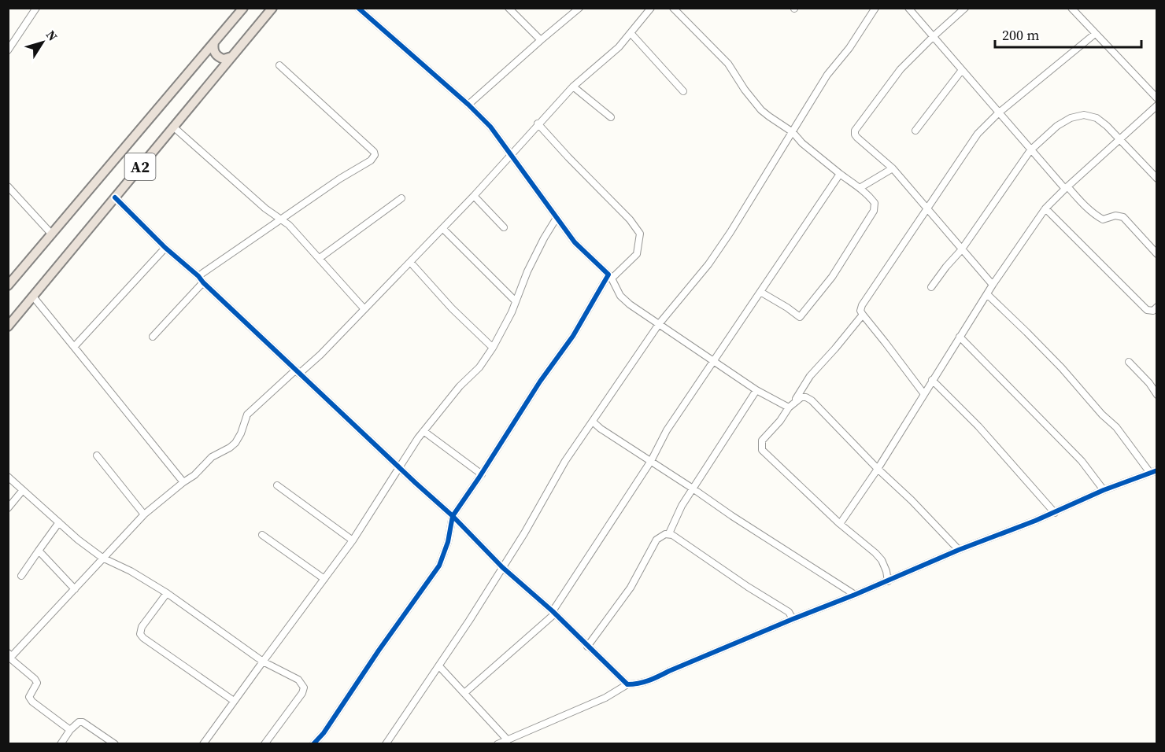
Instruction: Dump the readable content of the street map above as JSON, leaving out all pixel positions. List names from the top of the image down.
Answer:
{
  "streets": {
    "highway": ["A2"]
  },
  "scale_bar": "200 m",
  "north": "top right"
}
